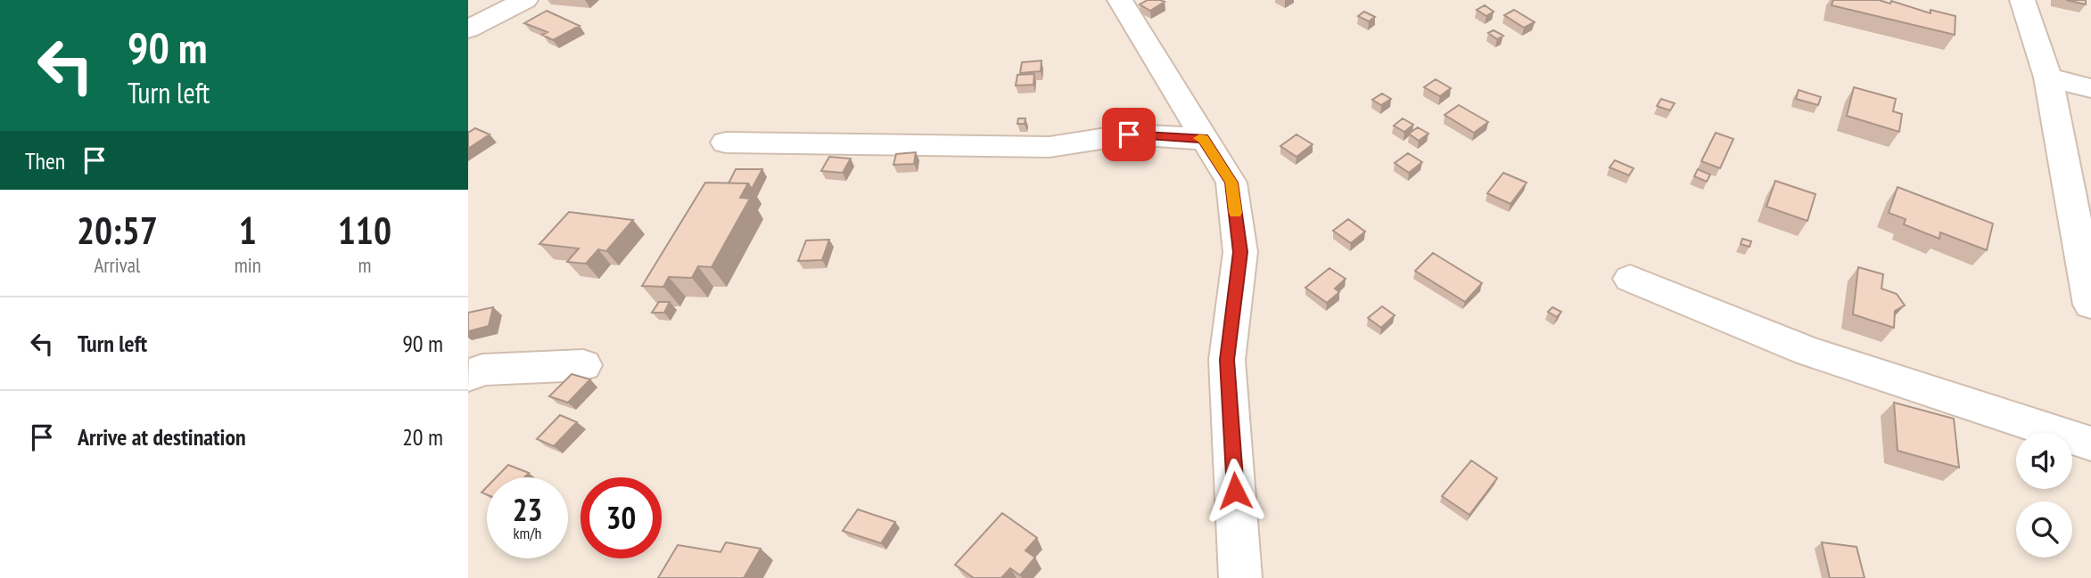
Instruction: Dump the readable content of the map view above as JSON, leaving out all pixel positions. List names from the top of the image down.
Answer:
{
  "page": {
    "turn": ["90 m", "Turn left"],
    "then": "Then",
    "eta": [
      "20:57",
      "Arrival",
      "1",
      "min",
      "110",
      "m"
    ],
    "list": [
      {
        "name": "Turn left",
        "value": "90 m"
      },
      {
        "name": "Arrive at destination",
        "value": "20 m"
      }
    ],
    "speed": "23 km/h",
    "limit": "30"
  }
}
